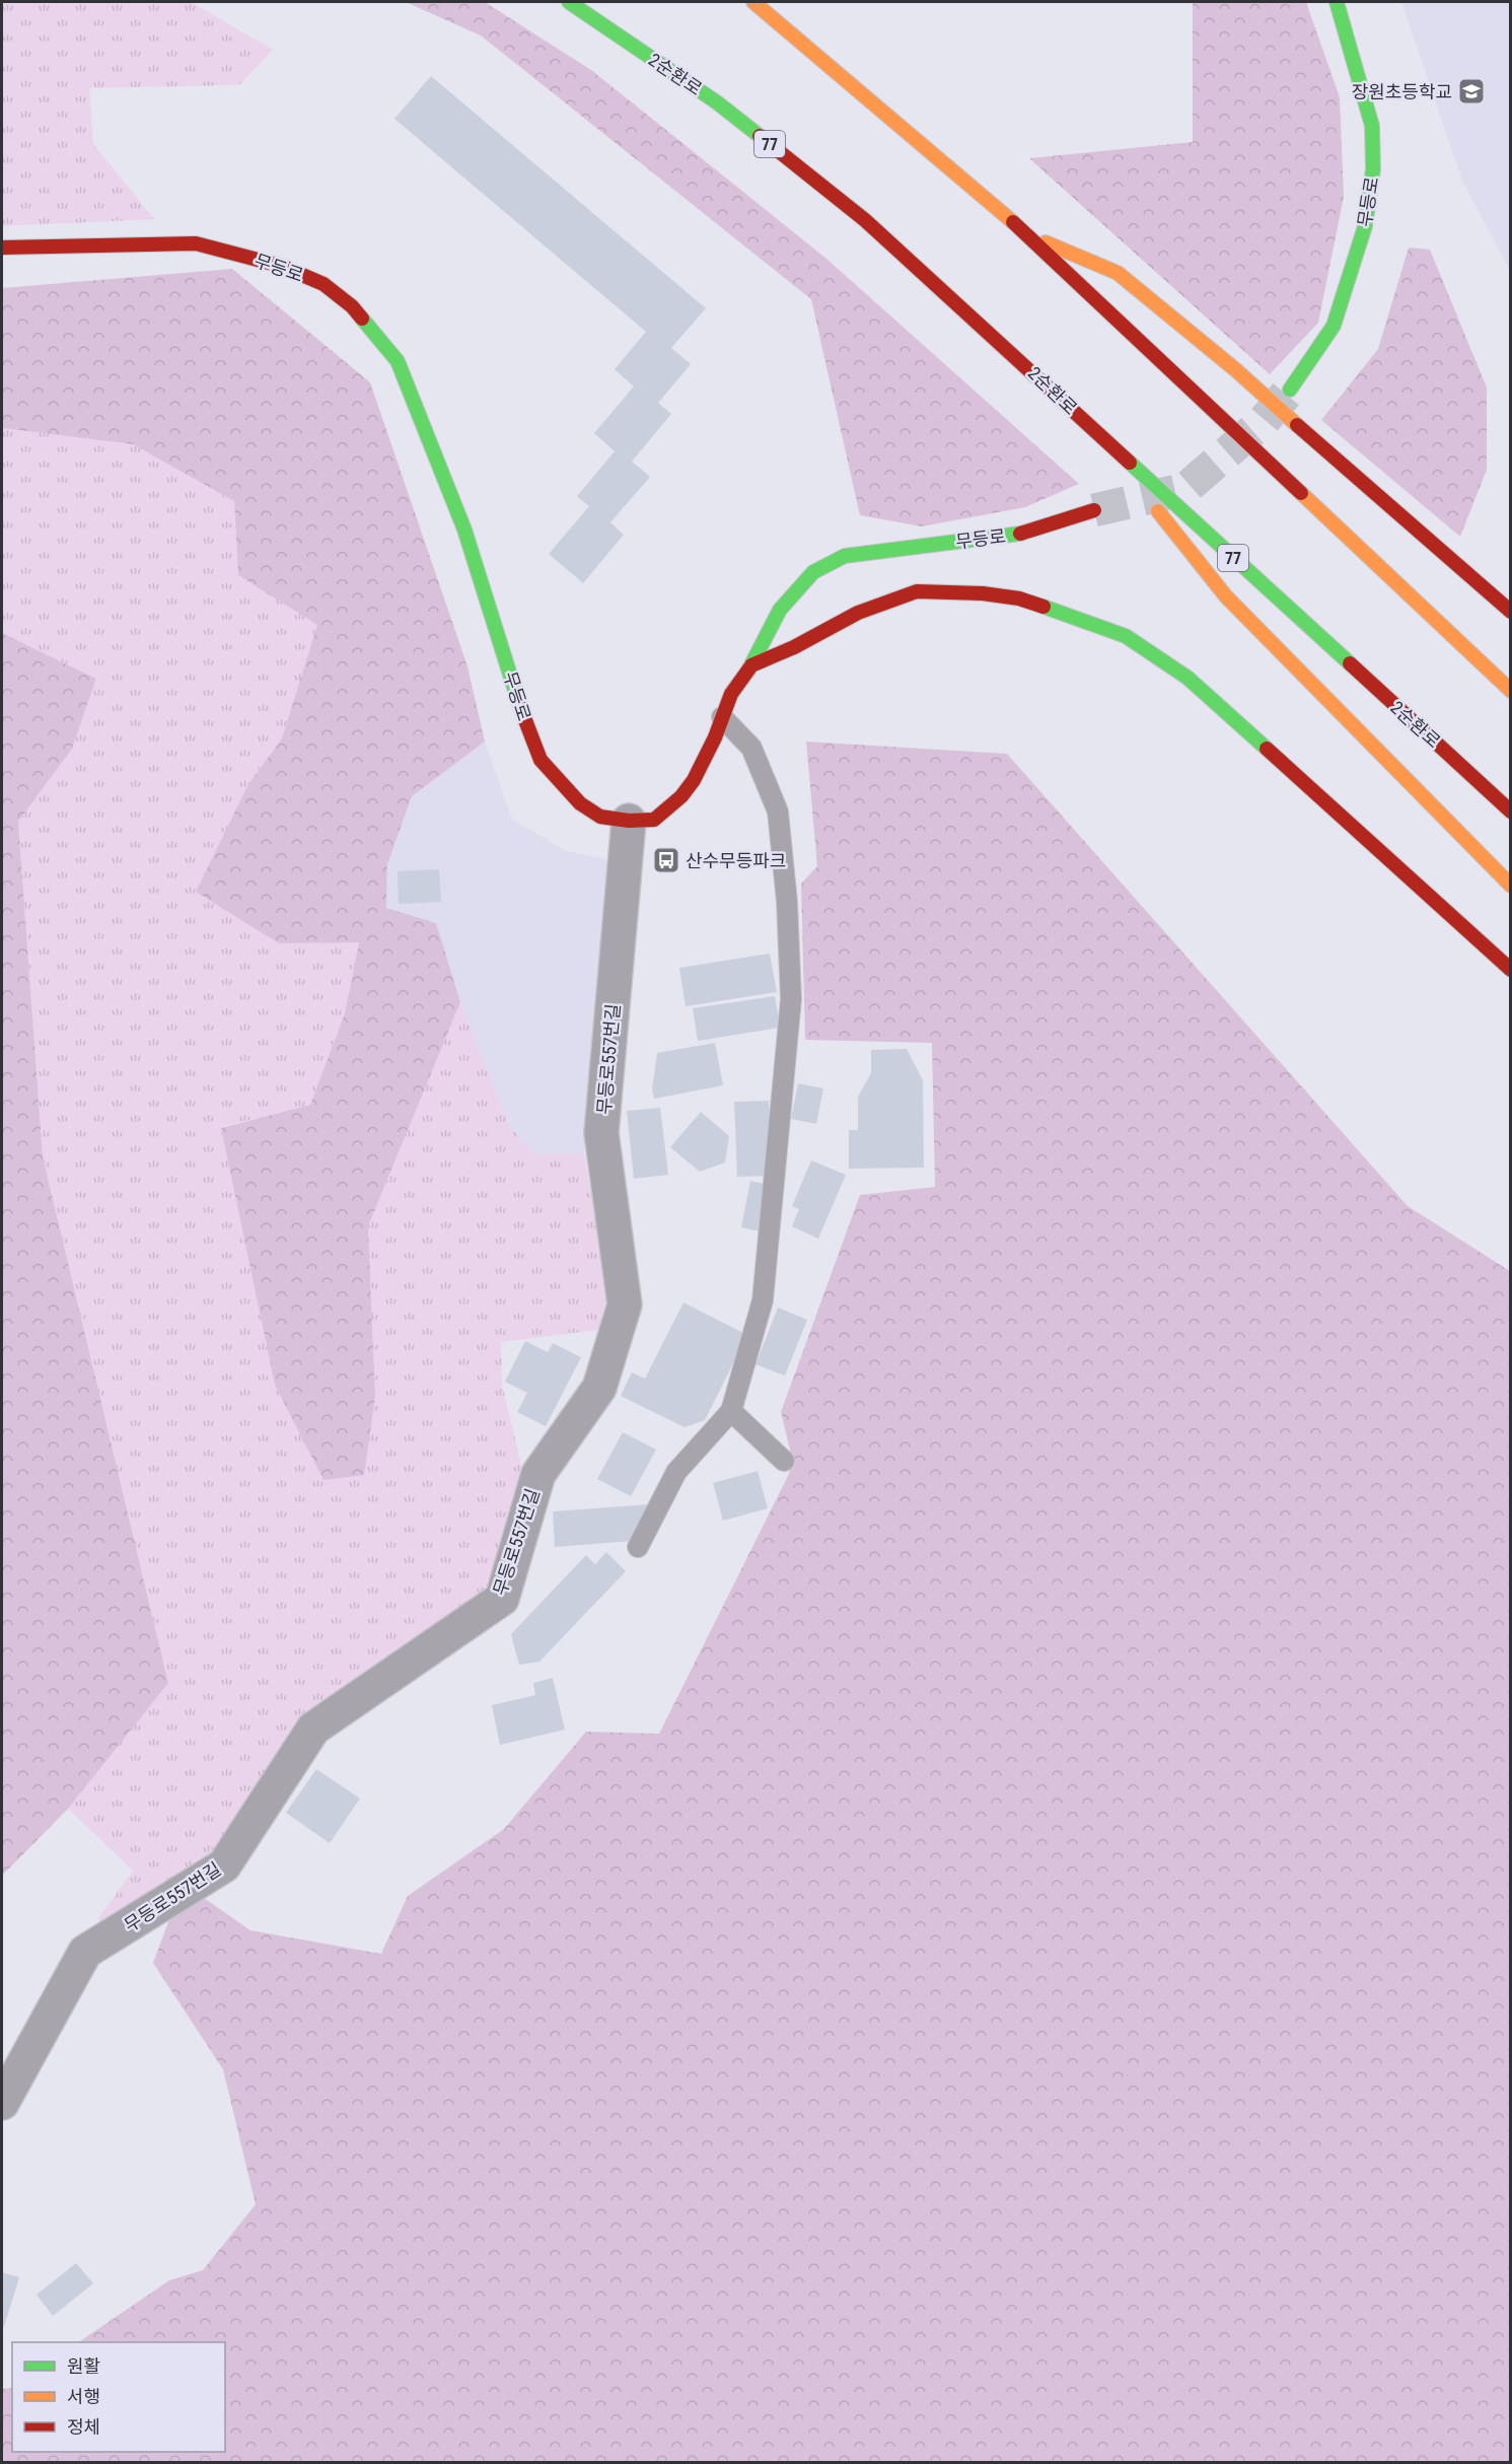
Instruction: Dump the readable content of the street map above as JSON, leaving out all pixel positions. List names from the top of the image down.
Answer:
{
  "streets": {
    "main road": ["2순환로", "77", "무등로"],
    "street": ["무등로557번길"]
  },
  "crossings": [
    ["무등로", "무등로557번길"]
  ],
  "places": {
    "school or university": ["장원초등학교"],
    "bus stop": ["산수무등파크"]
  },
  "legend": ["원활", "서행", "정체"]
}
